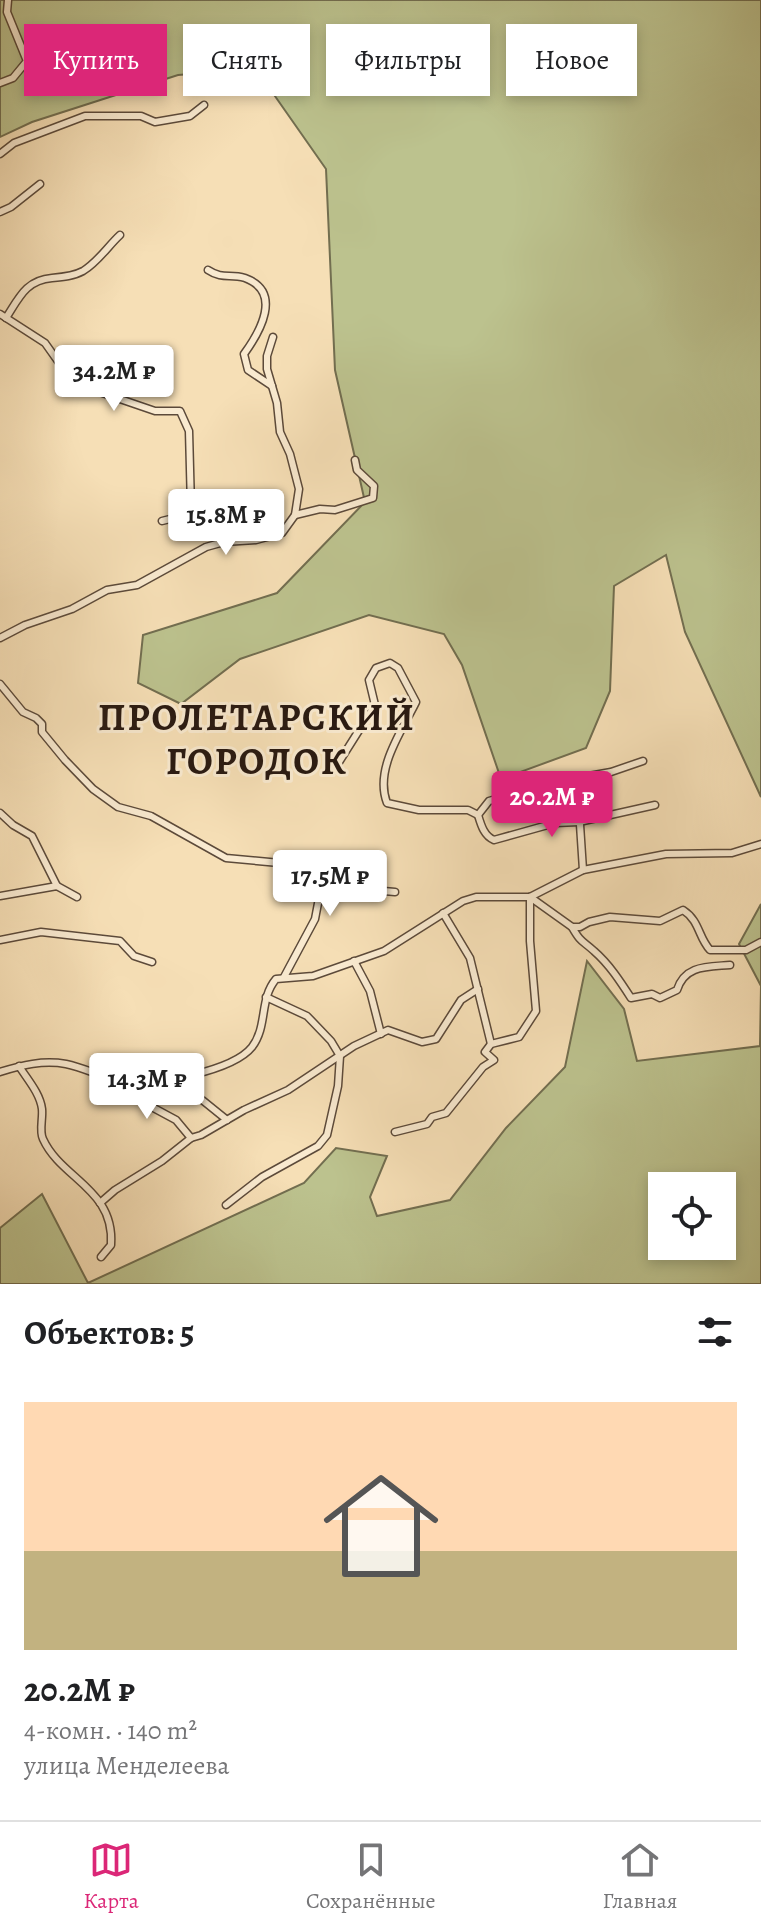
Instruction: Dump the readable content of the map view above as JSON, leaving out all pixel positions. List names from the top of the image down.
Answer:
{
  "districts": ["ПРОЛЕТАРСКИЙ ГОРОДОК"],
  "page": {
    "chip": [
      "Купить",
      "Снять",
      "Фильтры",
      "Новое"
    ],
    "price": [
      "34.2M ₽",
      "15.8M ₽",
      "20.2M ₽",
      "17.5M ₽",
      "14.3M ₽"
    ],
    "heading": "Объектов: 5",
    "list": [
      {
        "name": "20.2M ₽",
        "note": "4-комн. · 140 m² · улица Менделеева"
      }
    ],
    "tabs": ["Карта", "Сохранённые", "Главная"]
  }
}
